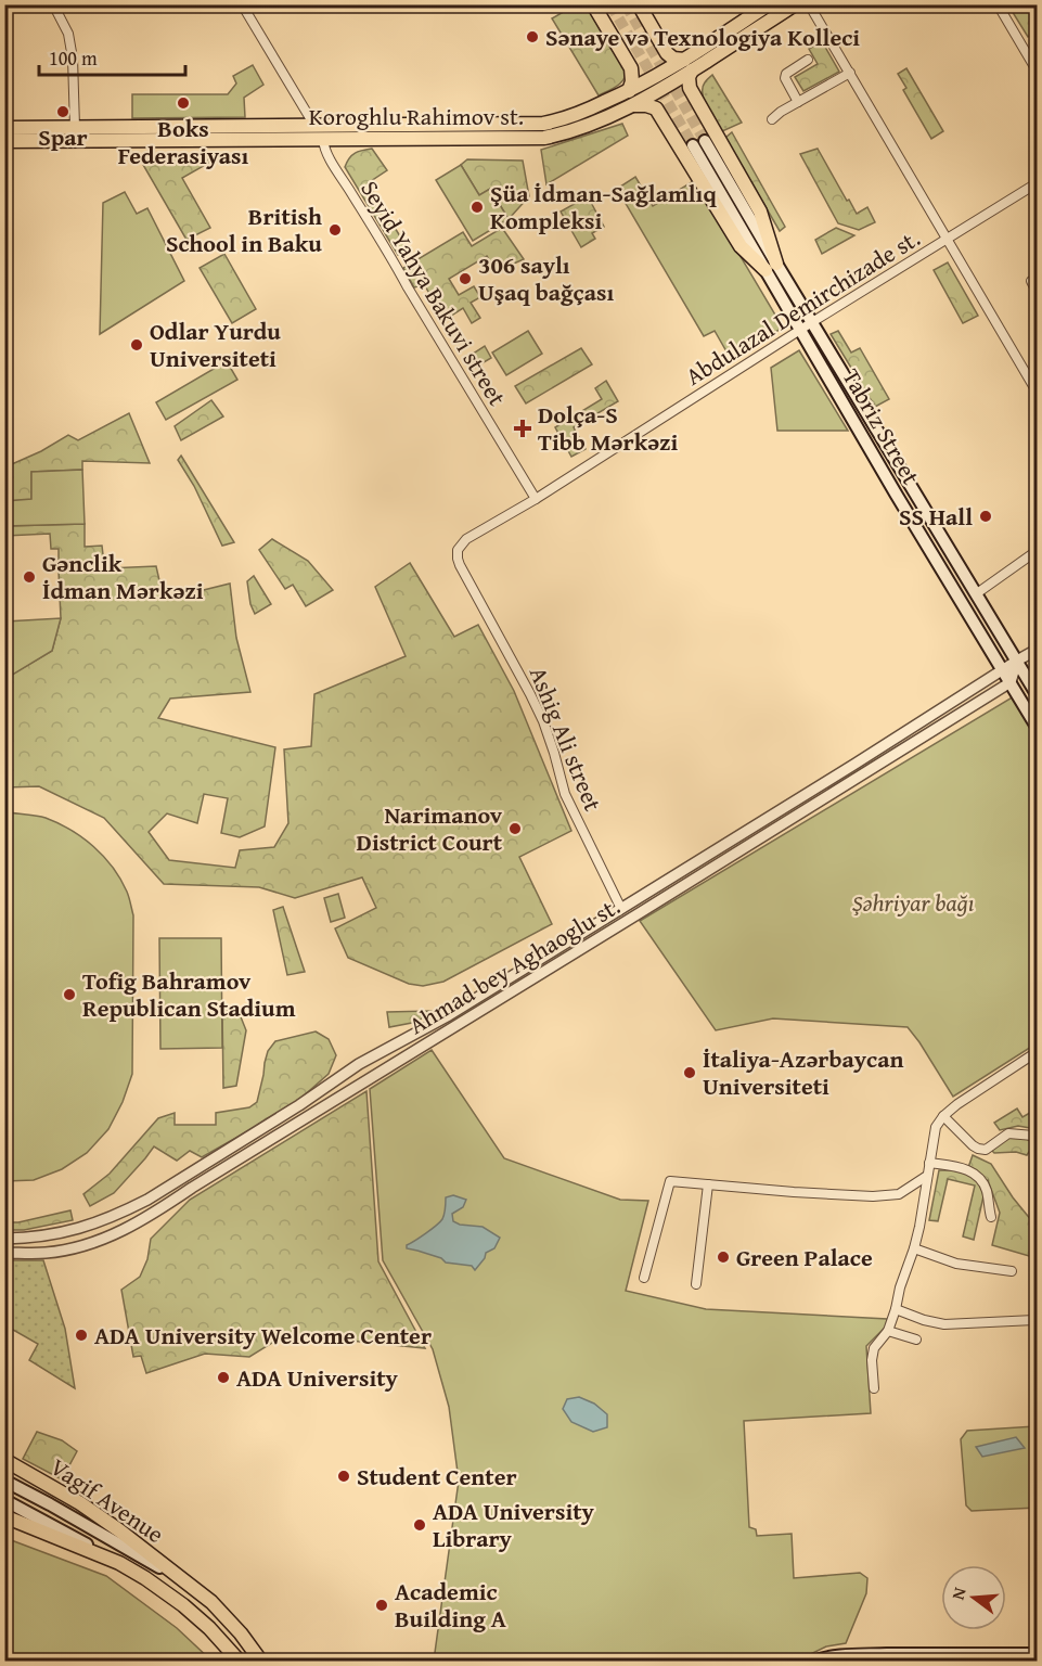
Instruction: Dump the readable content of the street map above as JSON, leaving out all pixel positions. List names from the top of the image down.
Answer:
{
  "streets": {
    "main road": ["Koroghlu Rahimov st.", "Tabriz Street", "Vagif Avenue"],
    "street": [
      "Seyid Yahya Bakuvi street",
      "Abdulazal Demirchizade st.",
      "Ashig Ali street",
      "Ahmad bey Aghaoglu st."
    ]
  },
  "crossings": [
    ["Koroghlu Rahimov st.", "Seyid Yahya Bakuvi street"],
    ["Seyid Yahya Bakuvi street", "Abdulazal Demirchizade st."],
    ["Abdulazal Demirchizade st.", "Tabriz Street"],
    ["Abdulazal Demirchizade st.", "Ashig Ali street"],
    ["Tabriz Street", "Ahmad bey Aghaoglu st."],
    ["Ashig Ali street", "Ahmad bey Aghaoglu st."]
  ],
  "parks": ["Şəhriyar bağı"],
  "places": {
    "other": [
      "Sənaye və Texnologiya Kolleci",
      "Boks Federasiyası",
      "Spar",
      "Şüa İdman-Sağlamlıq Kompleksi",
      "British School in Baku",
      "306 saylı Uşaq bağçası",
      "Odlar Yurdu Universiteti",
      "SS Hall",
      "Gənclik İdman Mərkəzi",
      "Narimanov District Court",
      "Tofig Bahramov Republican Stadium",
      "İtaliya-Azərbaycan Universiteti",
      "Green Palace",
      "ADA University Welcome Center",
      "ADA University",
      "Student Center",
      "ADA University Library",
      "Academic Building A"
    ],
    "health": ["Dolça-S Tibb Mərkəzi"]
  },
  "scale_bar": "100 m",
  "north": "left"
}
